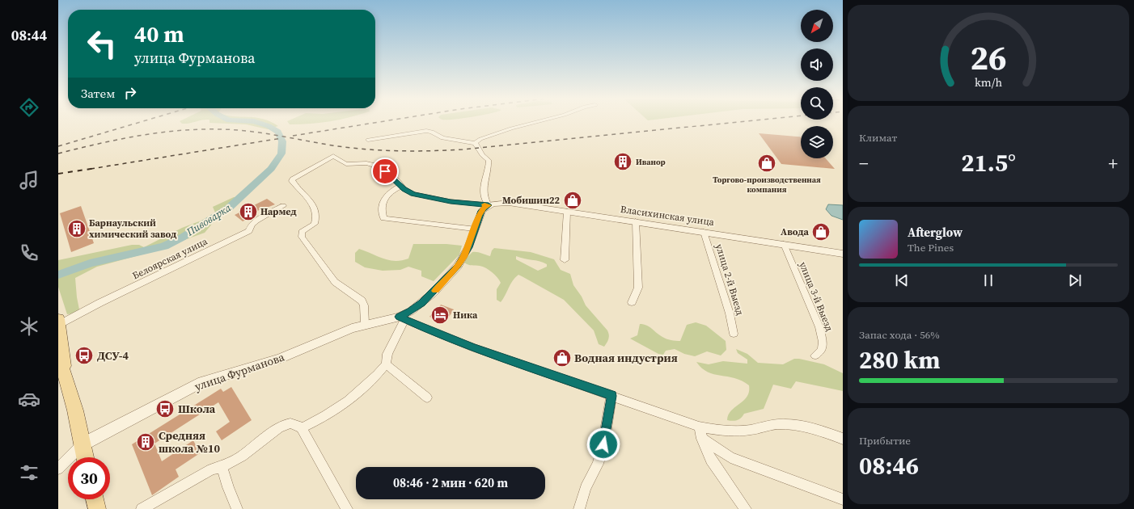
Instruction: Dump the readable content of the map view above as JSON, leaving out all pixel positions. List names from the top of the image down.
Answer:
{
  "streets": {
    "street": [
      "Власихинская улица",
      "Белоярская улица",
      "улица 2-й Выезд",
      "улица 3-й Выезд",
      "улица Фурманова"
    ]
  },
  "crossings": [
    ["Власихинская улица", "улица 2-й Выезд"],
    ["Власихинская улица", "улица 3-й Выезд"],
    ["Власихинская улица", "улица Фурманова"]
  ],
  "water": ["Пивоварка"],
  "places": {
    "building": [
      "Иванор",
      "Нармед",
      "Барнаульский химический завод",
      "Средняя школа №10"
    ],
    "shop": [
      "Торгово-производственная компания",
      "Мобишин22",
      "Авода",
      "Водная индустрия"
    ],
    "hotel": ["Ника"],
    "bus stop": ["ДСУ-4", "Школа"]
  },
  "north": "bottom left",
  "page": {
    "tabs": "08:44",
    "turn": ["40 m", "улица Фурманова"],
    "then": "Затем",
    "tile": [
      "Климат",
      ["Запас хода · 56%", "280 km"],
      ["Прибытие", "08:46"]
    ],
    "heat": ["−", "21.5°", "+"],
    "song": ["Afterglow", "The Pines"],
    "limit": "30",
    "trip": "08:46 · 2 мин · 620 m",
    "gauge": ["26", "km/h"]
  }
}
